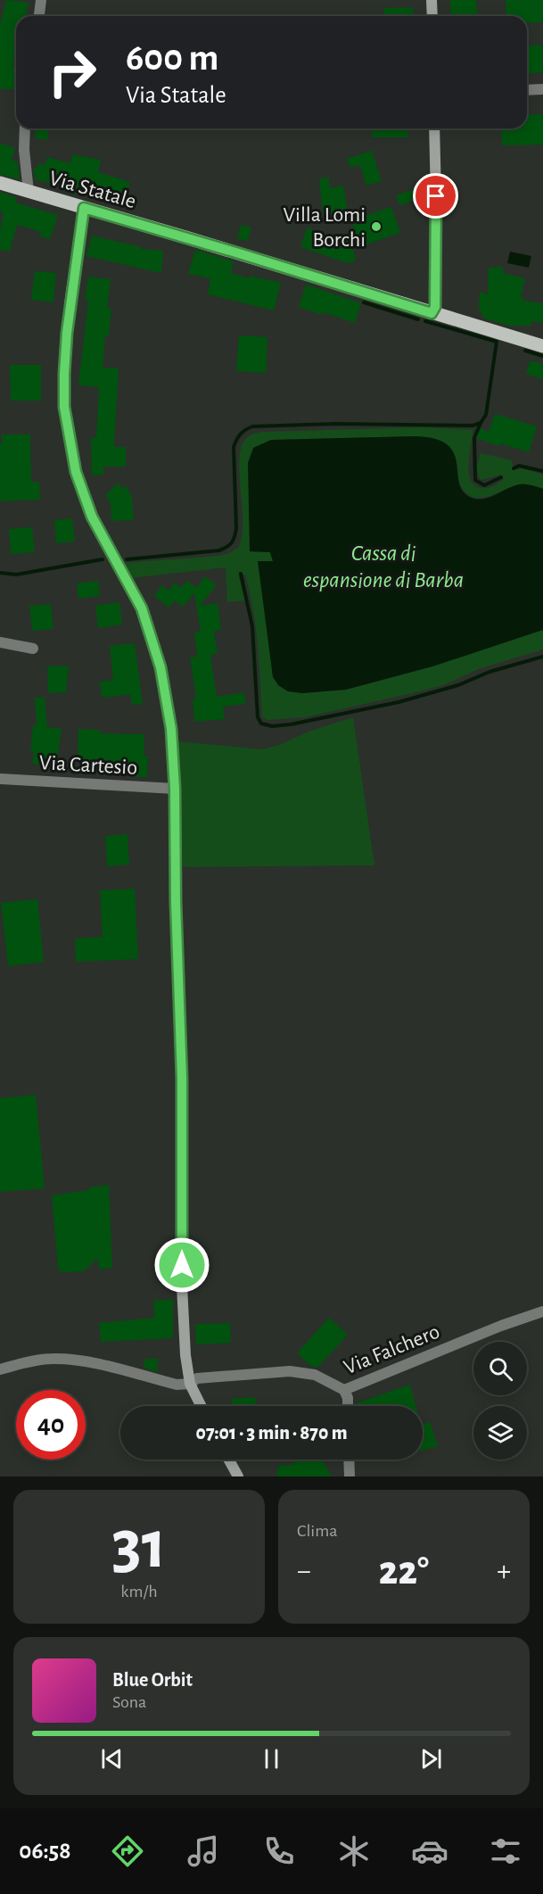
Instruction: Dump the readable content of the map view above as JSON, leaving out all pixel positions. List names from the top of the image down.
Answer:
{
  "streets": {
    "main road": ["Via Statale"],
    "street": ["Via Cartesio", "Via Falchero"]
  },
  "water": ["Cassa di espansione di Barba"],
  "places": ["Villa Lomi Borchi"],
  "page": {
    "turn": ["600 m", "Via Statale"],
    "limit": "40",
    "trip": "07:01 · 3 min · 870 m",
    "tile": [
      ["31", "km/h"],
      "Clima"
    ],
    "heat": ["−", "22°", "+"],
    "song": ["Blue Orbit", "Sona"],
    "tabs": "06:58"
  }
}
